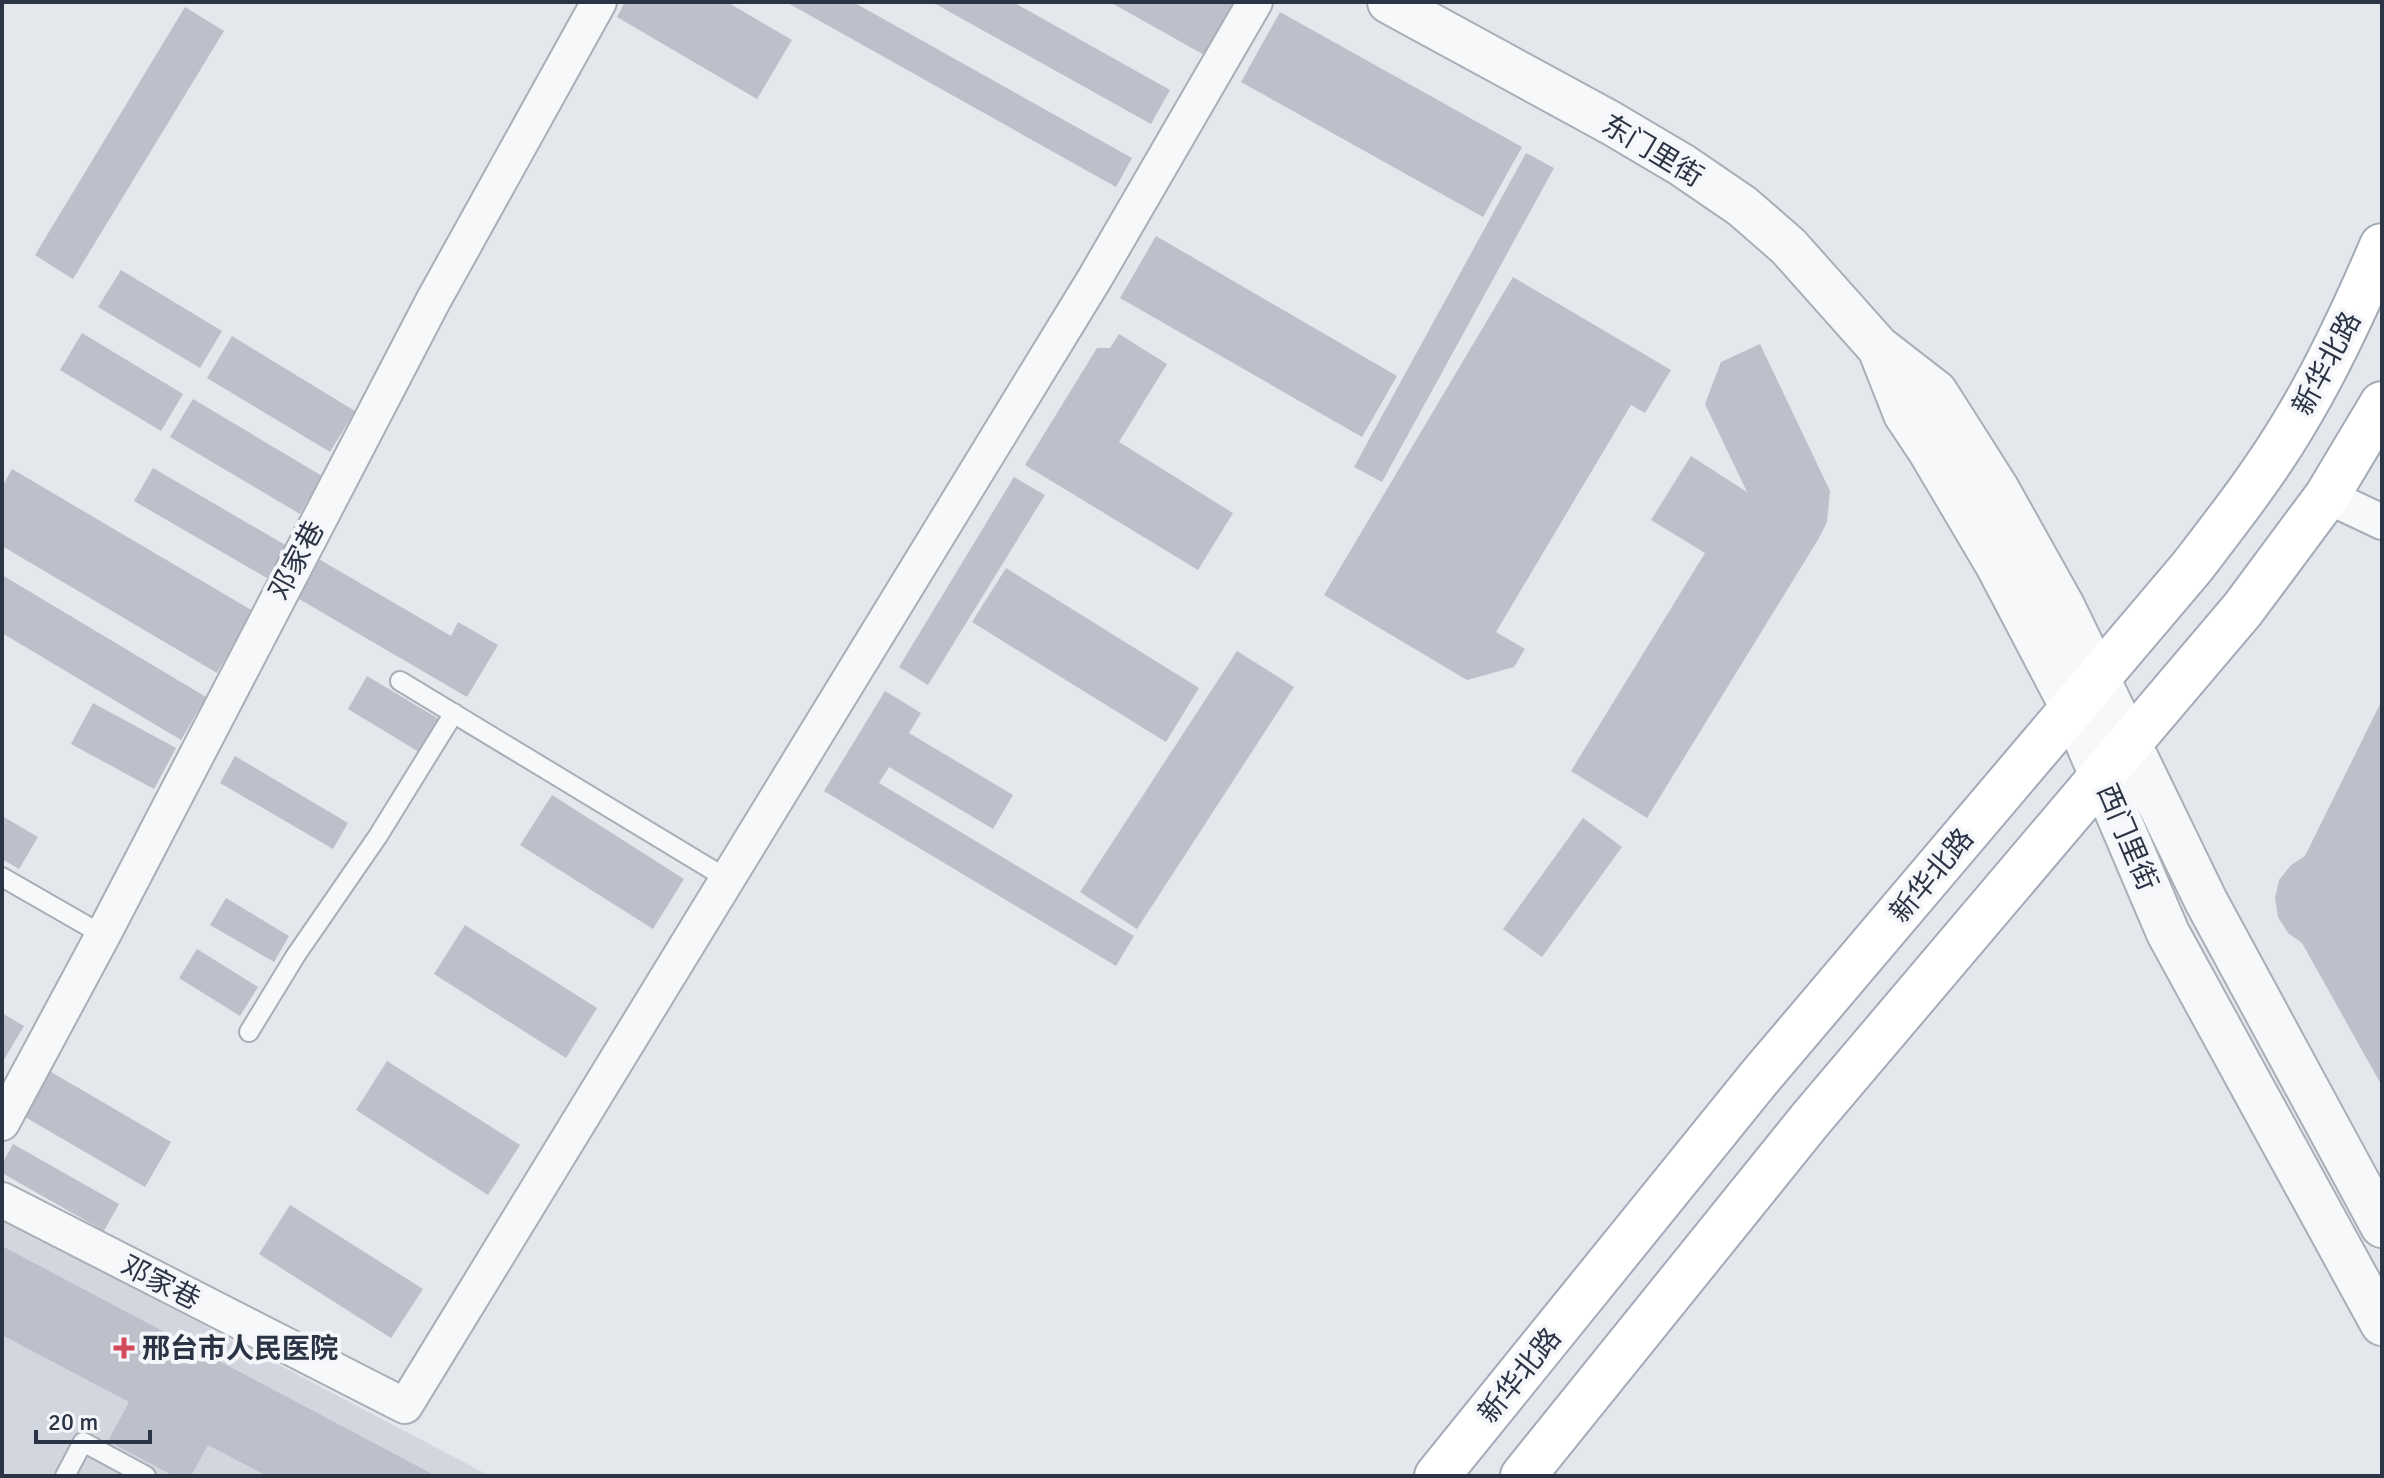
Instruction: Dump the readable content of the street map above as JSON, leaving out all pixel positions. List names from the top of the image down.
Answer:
{
  "streets": {
    "main road": ["新华北路"],
    "street": ["东门里街", "邓家巷", "西门里街"]
  },
  "crossings": [
    ["东门里街", "新华北路"],
    ["东门里街", "西门里街"],
    ["新华北路", "西门里街"]
  ],
  "places": {
    "health": ["邢台市人民医院"]
  },
  "scale_bar": "20 m"
}
